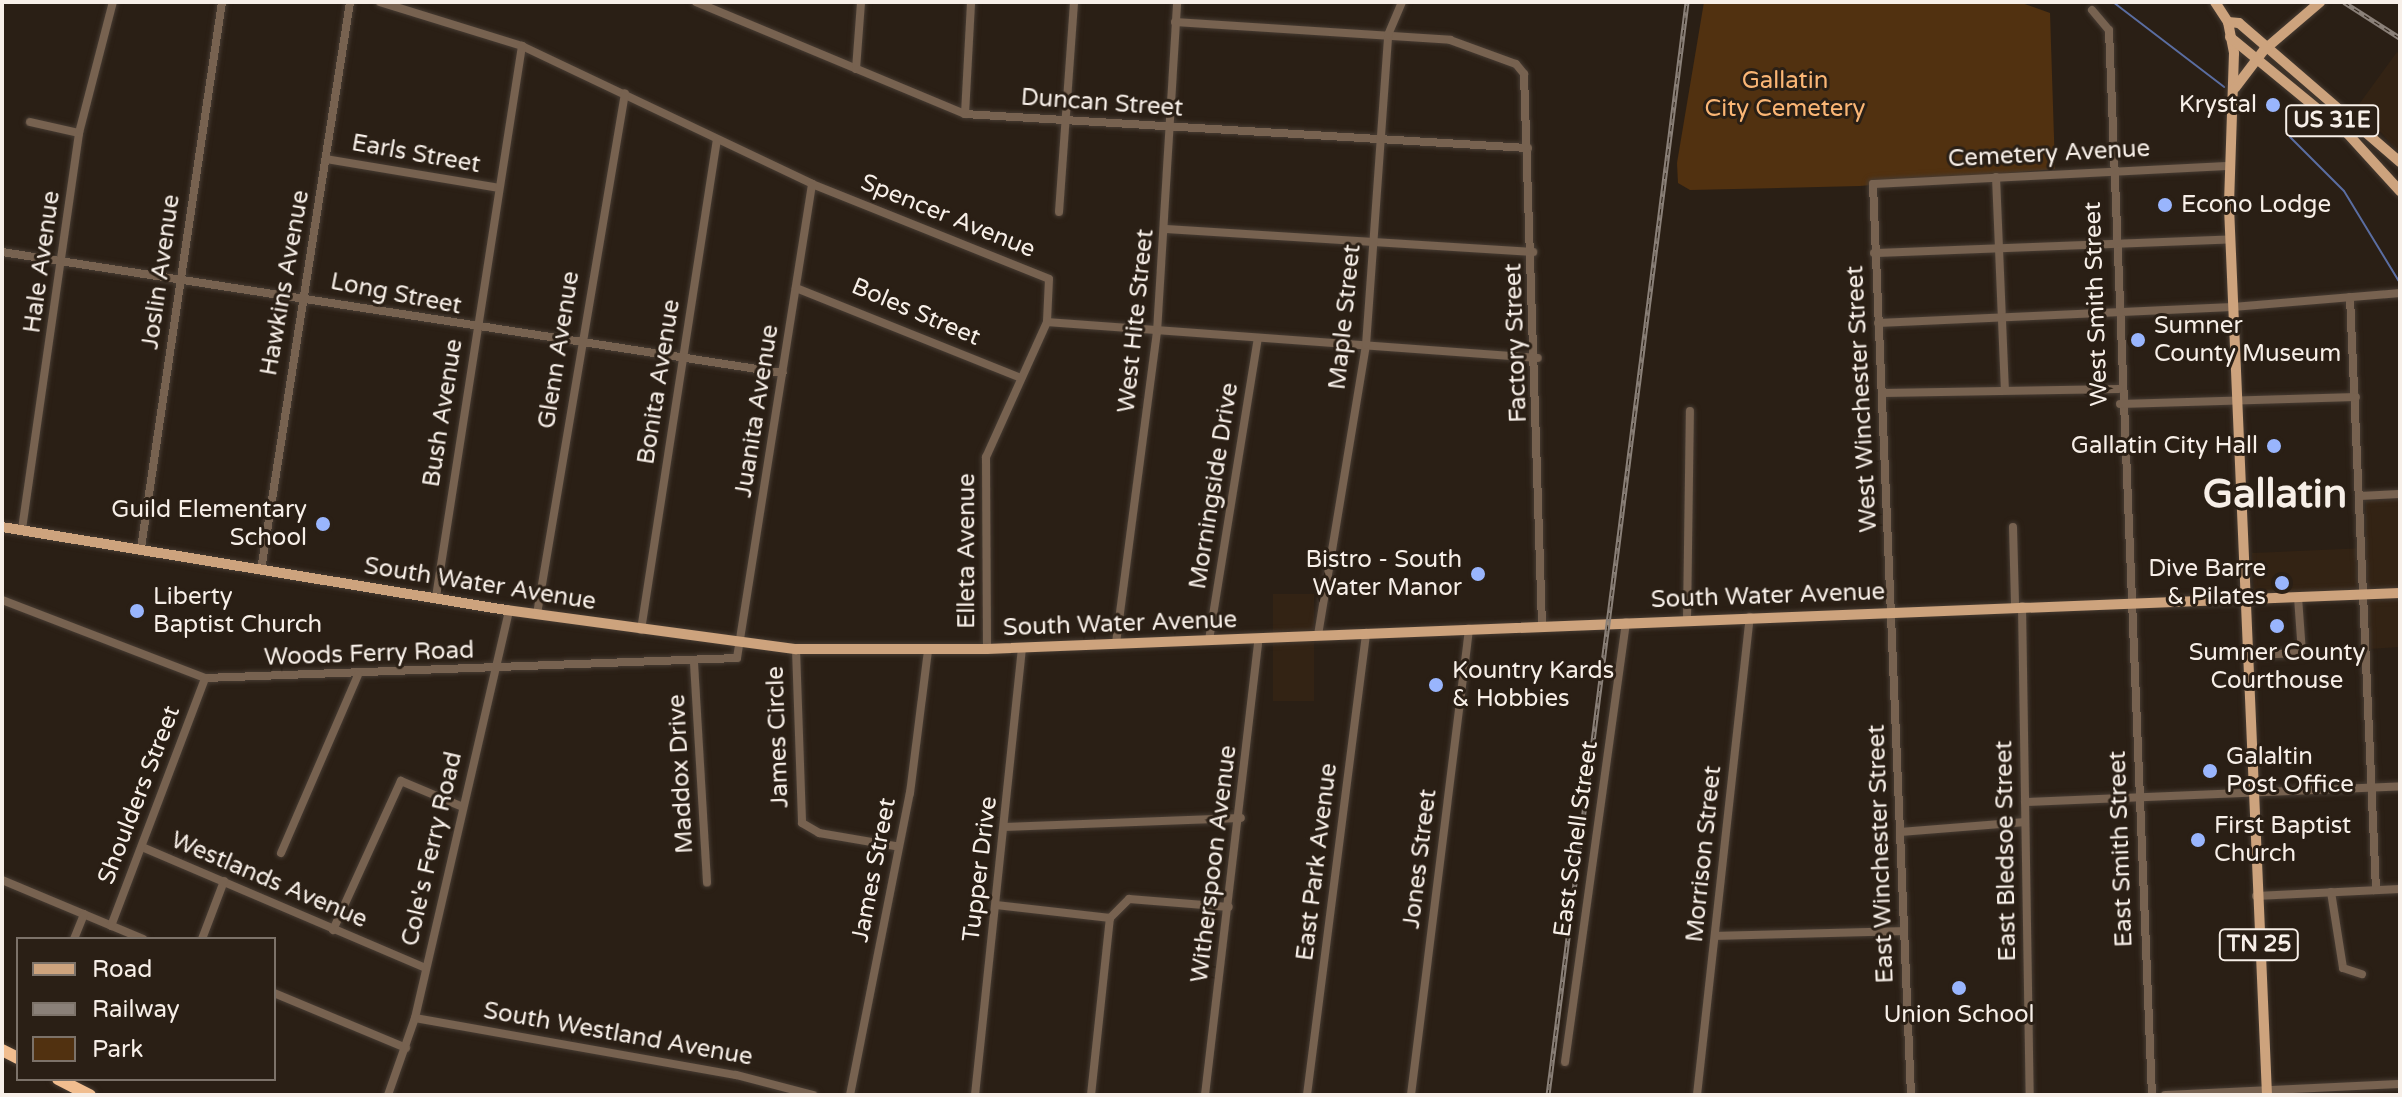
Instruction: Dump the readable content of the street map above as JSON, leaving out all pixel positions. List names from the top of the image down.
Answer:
{
  "streets": {
    "main road": ["US 31E", "South Water Avenue", "TN 25"],
    "street": [
      "Duncan Street",
      "Earls Street",
      "Cemetery Avenue",
      "Spencer Avenue",
      "Hale Avenue",
      "Joslin Avenue",
      "Hawkins Avenue",
      "Long Street",
      "West Smith Street",
      "Boles Street",
      "Maple Street",
      "West Hite Street",
      "Factory Street",
      "Glenn Avenue",
      "Bonita Avenue",
      "West Winchester Street",
      "Juanita Avenue",
      "Bush Avenue",
      "Morningside Drive",
      "Elleta Avenue",
      "Woods Ferry Road",
      "James Circle",
      "Maddox Drive",
      "Shoulders Street",
      "East Schell Street",
      "Cole's Ferry Road",
      "East Smith Street",
      "East Bledsoe Street",
      "Morrison Street",
      "East Winchester Street",
      "Jones Street",
      "East Park Avenue",
      "Witherspoon Avenue",
      "Tupper Drive",
      "James Street",
      "Westlands Avenue",
      "South Westland Avenue"
    ]
  },
  "crossings": [
    ["Duncan Street", "Maple Street"],
    ["Duncan Street", "West Hite Street"],
    ["Duncan Street", "Factory Street"],
    ["Earls Street", "Hawkins Avenue"],
    ["Earls Street", "Bush Avenue"],
    ["Cemetery Avenue", "West Smith Street"],
    ["Cemetery Avenue", "West Winchester Street"],
    ["Cemetery Avenue", "TN 25"],
    ["Spencer Avenue", "Glenn Avenue"],
    ["Spencer Avenue", "Bonita Avenue"],
    ["Spencer Avenue", "Juanita Avenue"],
    ["Spencer Avenue", "Bush Avenue"],
    ["Spencer Avenue", "Elleta Avenue"],
    ["Hale Avenue", "Long Street"],
    ["Hale Avenue", "South Water Avenue"],
    ["Joslin Avenue", "Long Street"],
    ["Joslin Avenue", "South Water Avenue"],
    ["Hawkins Avenue", "Long Street"],
    ["Hawkins Avenue", "South Water Avenue"],
    ["Long Street", "Glenn Avenue"],
    ["Long Street", "Bonita Avenue"],
    ["Long Street", "Juanita Avenue"],
    ["Long Street", "Bush Avenue"],
    ["West Smith Street", "South Water Avenue"],
    ["West Smith Street", "East Smith Street"],
    ["Boles Street", "Juanita Avenue"],
    ["Boles Street", "Elleta Avenue"],
    ["Maple Street", "Factory Street"],
    ["Maple Street", "South Water Avenue"],
    ["West Hite Street", "South Water Avenue"],
    ["Factory Street", "South Water Avenue"],
    ["Glenn Avenue", "South Water Avenue"],
    ["Bonita Avenue", "South Water Avenue"],
    ["West Winchester Street", "South Water Avenue"],
    ["West Winchester Street", "East Winchester Street"],
    ["Juanita Avenue", "South Water Avenue"],
    ["Juanita Avenue", "Woods Ferry Road"],
    ["Bush Avenue", "South Water Avenue"],
    ["Morningside Drive", "South Water Avenue"],
    ["Elleta Avenue", "South Water Avenue"],
    ["South Water Avenue", "Woods Ferry Road"],
    ["South Water Avenue", "James Circle"],
    ["South Water Avenue", "East Schell Street"],
    ["South Water Avenue", "Cole's Ferry Road"],
    ["South Water Avenue", "East Smith Street"],
    ["South Water Avenue", "East Bledsoe Street"],
    ["South Water Avenue", "Morrison Street"],
    ["South Water Avenue", "East Winchester Street"],
    ["South Water Avenue", "Jones Street"],
    ["South Water Avenue", "East Park Avenue"],
    ["South Water Avenue", "Witherspoon Avenue"],
    ["South Water Avenue", "Tupper Drive"],
    ["South Water Avenue", "James Street"],
    ["South Water Avenue", "TN 25"],
    ["Woods Ferry Road", "Maddox Drive"],
    ["Woods Ferry Road", "Shoulders Street"],
    ["Woods Ferry Road", "Cole's Ferry Road"],
    ["James Circle", "James Street"],
    ["Shoulders Street", "Westlands Avenue"],
    ["Cole's Ferry Road", "Westlands Avenue"],
    ["Cole's Ferry Road", "South Westland Avenue"]
  ],
  "districts": ["Gallatin"],
  "parks": ["Gallatin City Cemetery"],
  "places": [
    "Krystal",
    "Econo Lodge",
    "Sumner County Museum",
    "Gallatin City Hall",
    "Guild Elementary School",
    "Bistro - South Water Manor",
    "Dive Barre & Pilates",
    "Liberty Baptist Church",
    "Sumner County Courthouse",
    "Kountry Kards & Hobbies",
    "Galaltin Post Office",
    "First Baptist Church",
    "Union School"
  ],
  "legend": ["Road", "Railway", "Park"]
}
